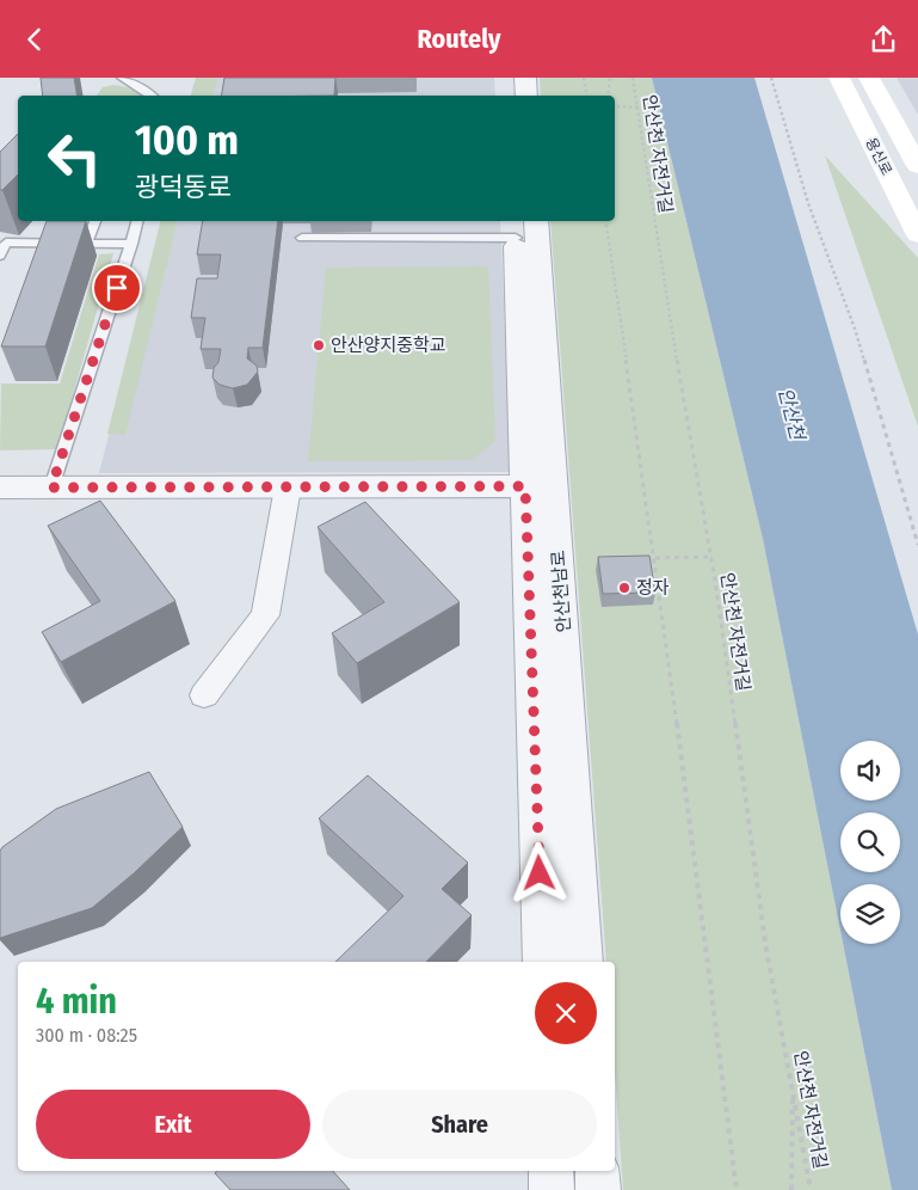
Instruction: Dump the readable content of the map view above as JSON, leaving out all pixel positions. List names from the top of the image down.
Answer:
{
  "streets": {
    "main road": ["용신로"],
    "street": ["안산천남로"],
    "path": ["안산천 자전거길"]
  },
  "water": ["안산천"],
  "places": ["안산양지중학교", "정자"],
  "page": {
    "header": "Routely",
    "turn": ["100 m", "광덕동로"],
    "heading": ["4 min", "300 m · 08:25"],
    "buttons": ["Exit", "Share"]
  }
}
